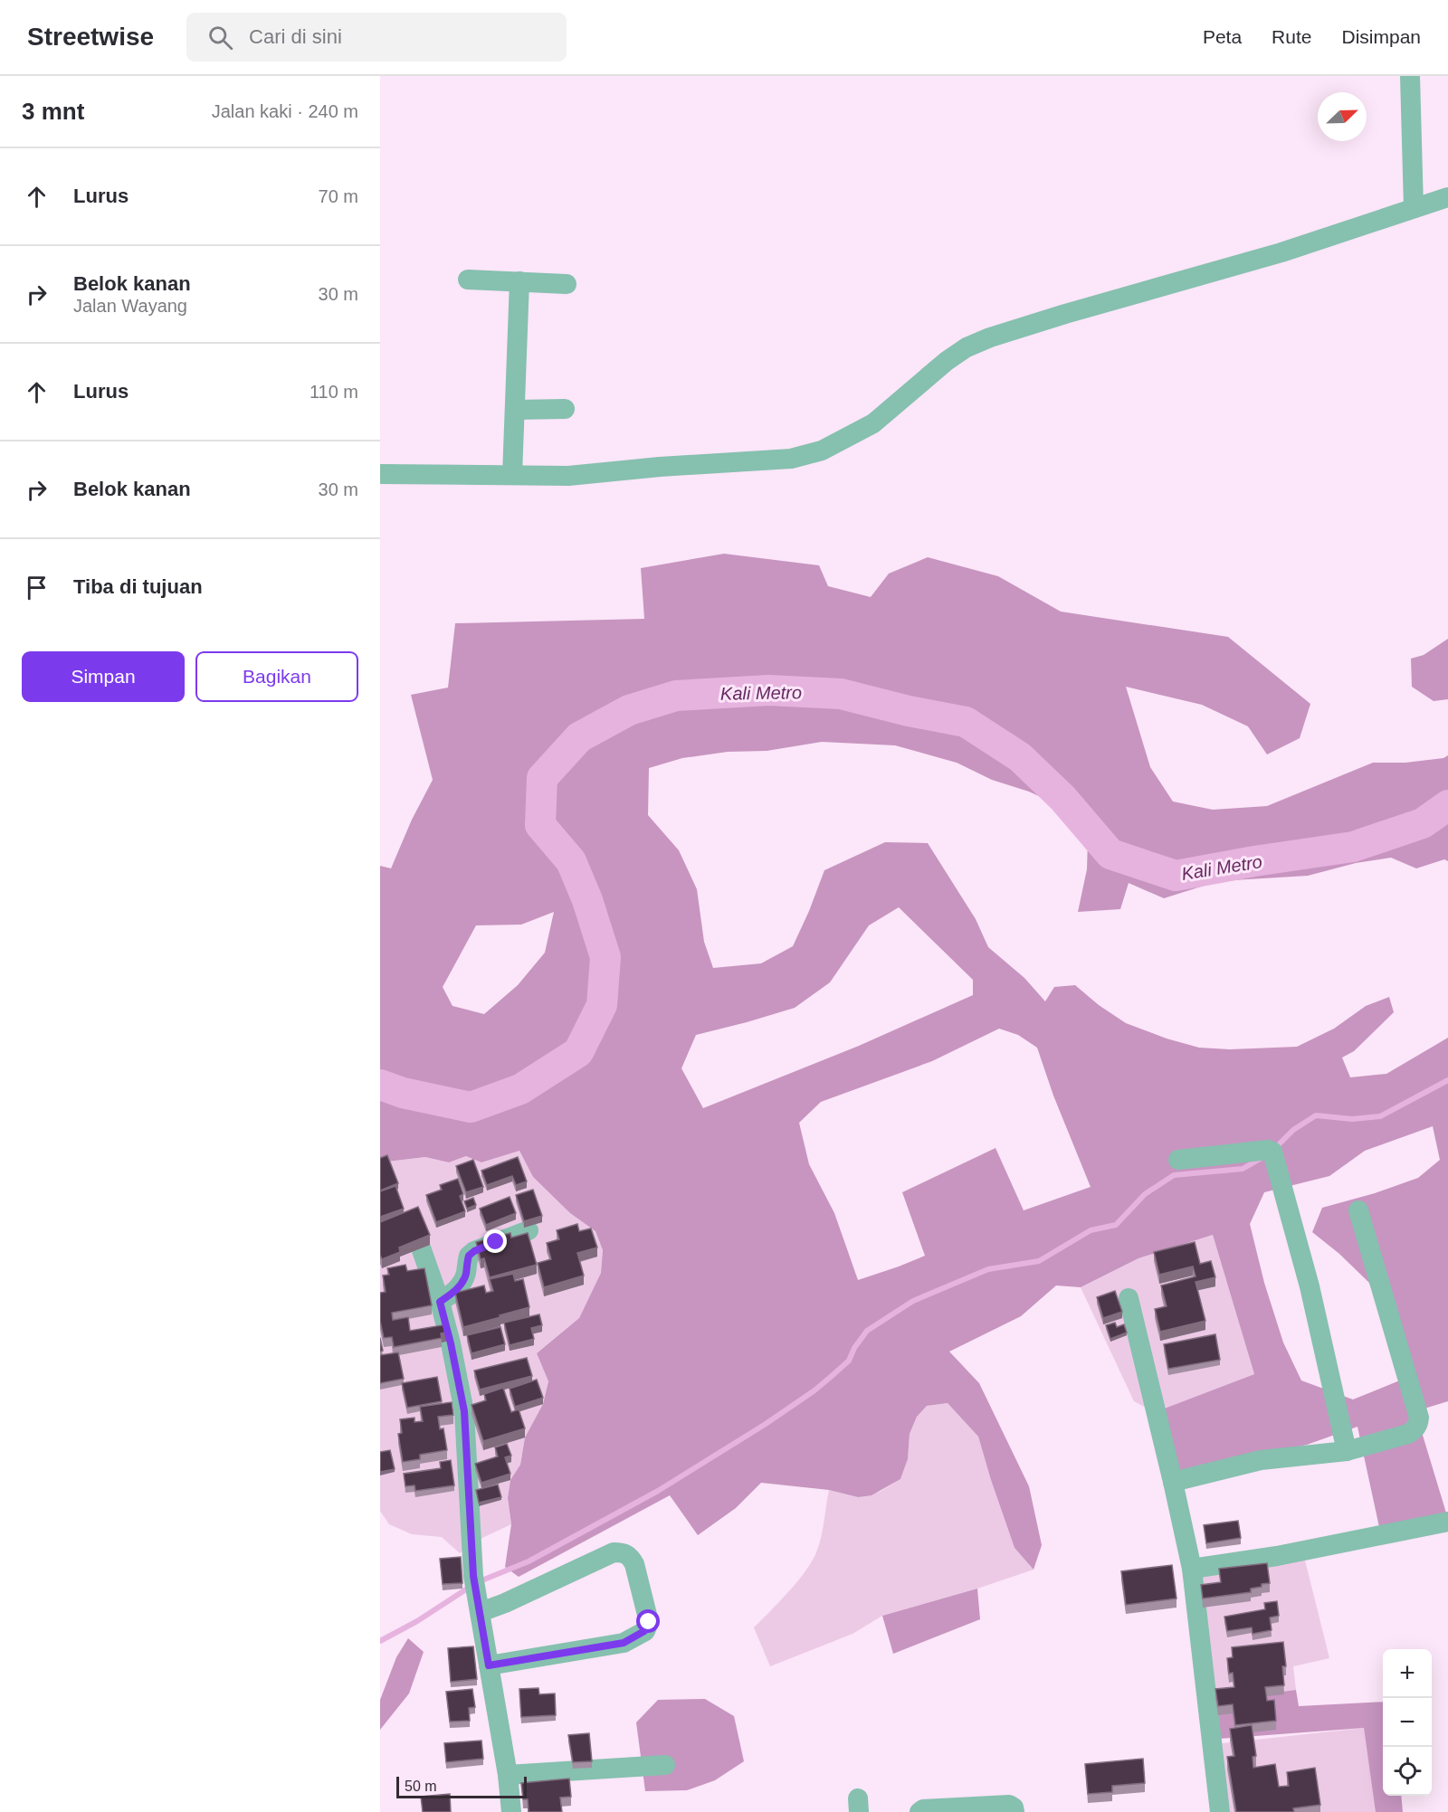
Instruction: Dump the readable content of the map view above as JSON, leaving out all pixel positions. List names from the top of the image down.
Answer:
{
  "water": ["Kali Metro"],
  "scale_bar": "50 m",
  "north": "top right",
  "page": {
    "header": "Streetwise",
    "search": "Cari di sini",
    "nav": ["Peta", "Rute", "Disimpan"],
    "heading": ["3 mnt", "Jalan kaki · 240 m"],
    "list": [
      ["Lurus", "70 m"],
      ["Belok kanan", "Jalan Wayang", "30 m"],
      ["Lurus", "110 m"],
      ["Belok kanan", "30 m"],
      "Tiba di tujuan"
    ],
    "buttons": ["Simpan", "Bagikan"],
    "map_buttons": ["+", "−"],
    "scale": "50 m"
  }
}
